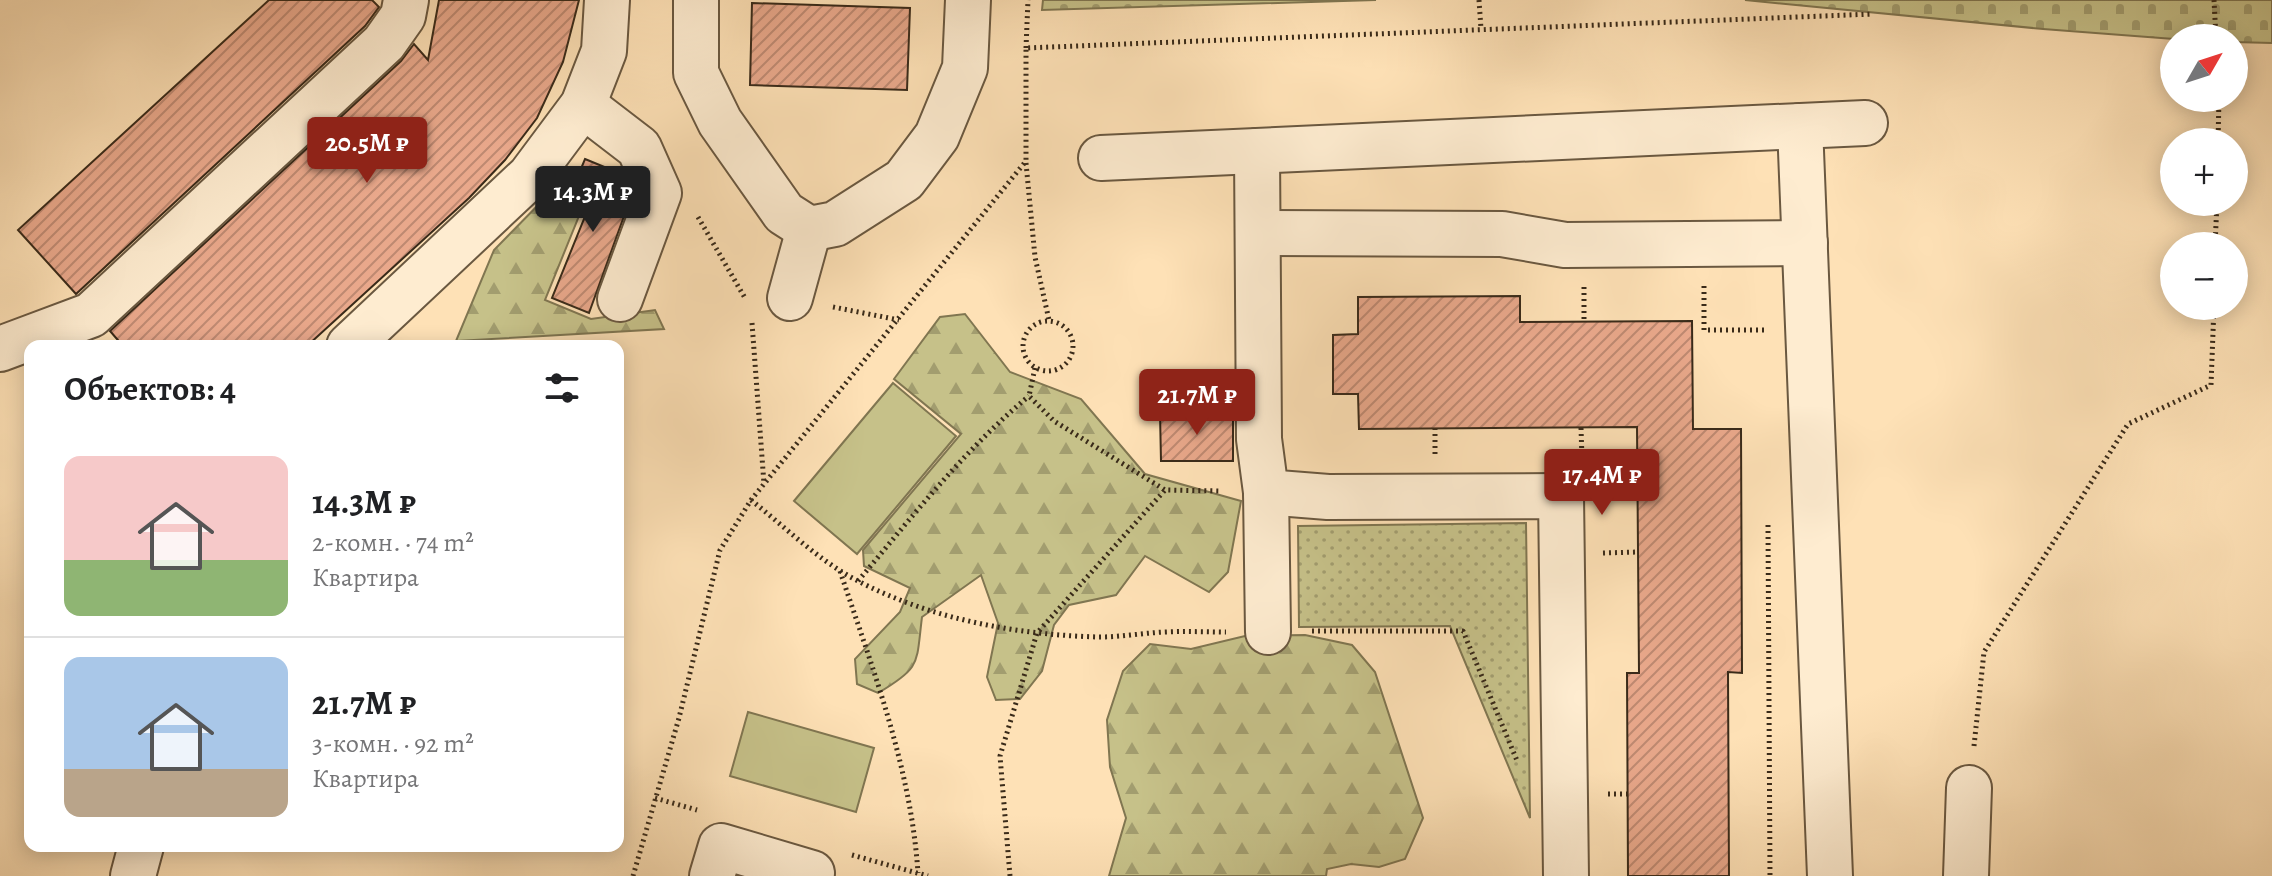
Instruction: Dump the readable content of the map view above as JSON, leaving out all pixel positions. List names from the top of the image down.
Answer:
{
  "north": "top right",
  "page": {
    "map_buttons": ["+", "−"],
    "price": [
      "20.5M ₽",
      "14.3M ₽",
      "21.7M ₽",
      "17.4M ₽"
    ],
    "heading": "Объектов: 4",
    "list": [
      {
        "name": "14.3M ₽",
        "note": "2-комн. · 74 m² · Квартира"
      },
      {
        "name": "21.7M ₽",
        "note": "3-комн. · 92 m² · Квартира"
      }
    ]
  }
}
